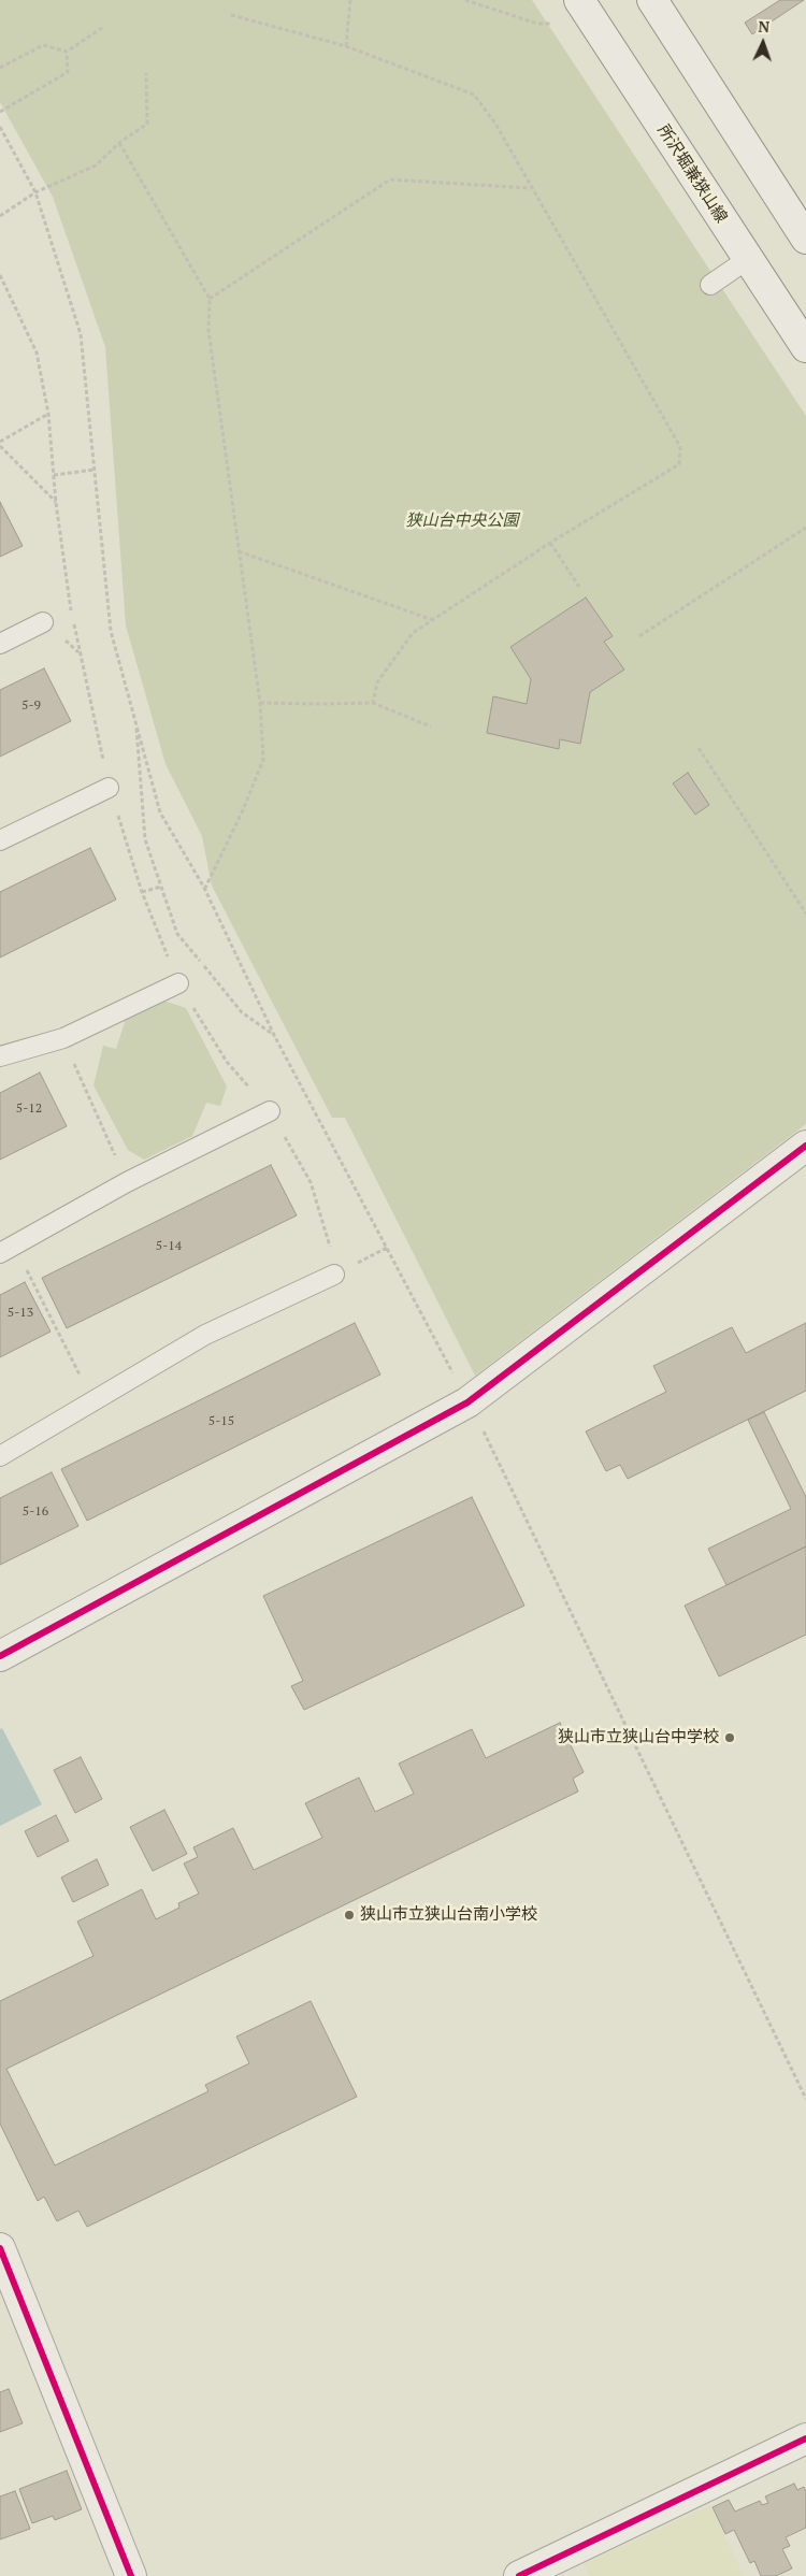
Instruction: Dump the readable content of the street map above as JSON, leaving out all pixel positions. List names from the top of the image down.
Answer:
{
  "streets": {
    "street": ["所沢堀兼狭山線"]
  },
  "parks": ["狭山台中央公園"],
  "places": ["狭山市立狭山台中学校", "狭山市立狭山台南小学校"],
  "house_numbers": [
    "5-9",
    "5-12",
    "5-14",
    "5-13",
    "5-15",
    "5-16"
  ],
  "north": "top"
}
